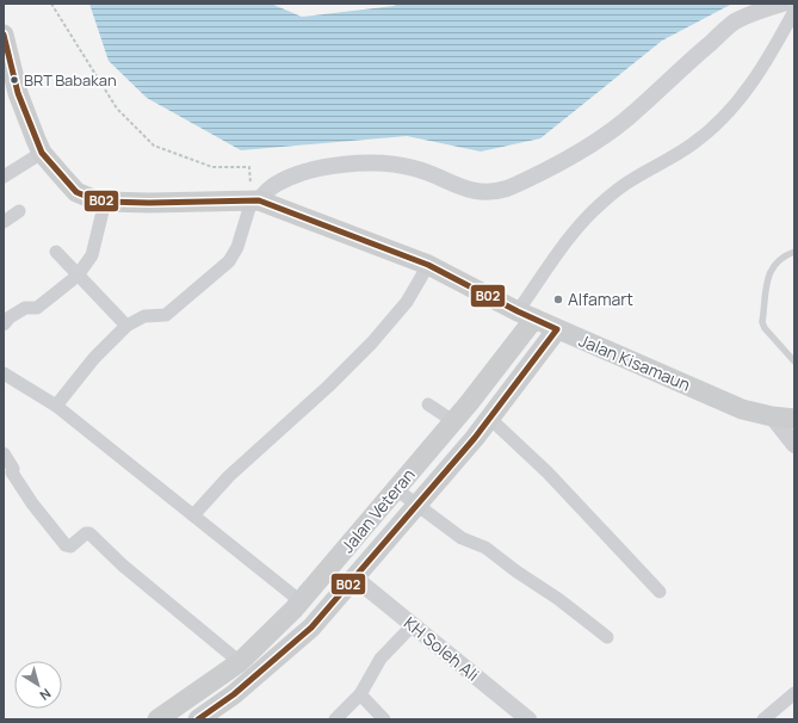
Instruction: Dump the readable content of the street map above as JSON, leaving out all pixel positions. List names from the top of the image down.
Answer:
{
  "streets": {
    "main road": ["Jalan Kisamaun", "Jalan Veteran"],
    "street": ["KH Soleh Ali"]
  },
  "crossings": [
    ["Jalan Kisamaun", "Jalan Veteran"],
    ["Jalan Veteran", "KH Soleh Ali"]
  ],
  "places": ["BRT Babakan", "Alfamart"],
  "lines": ["transit line B02"],
  "north": "bottom right"
}
